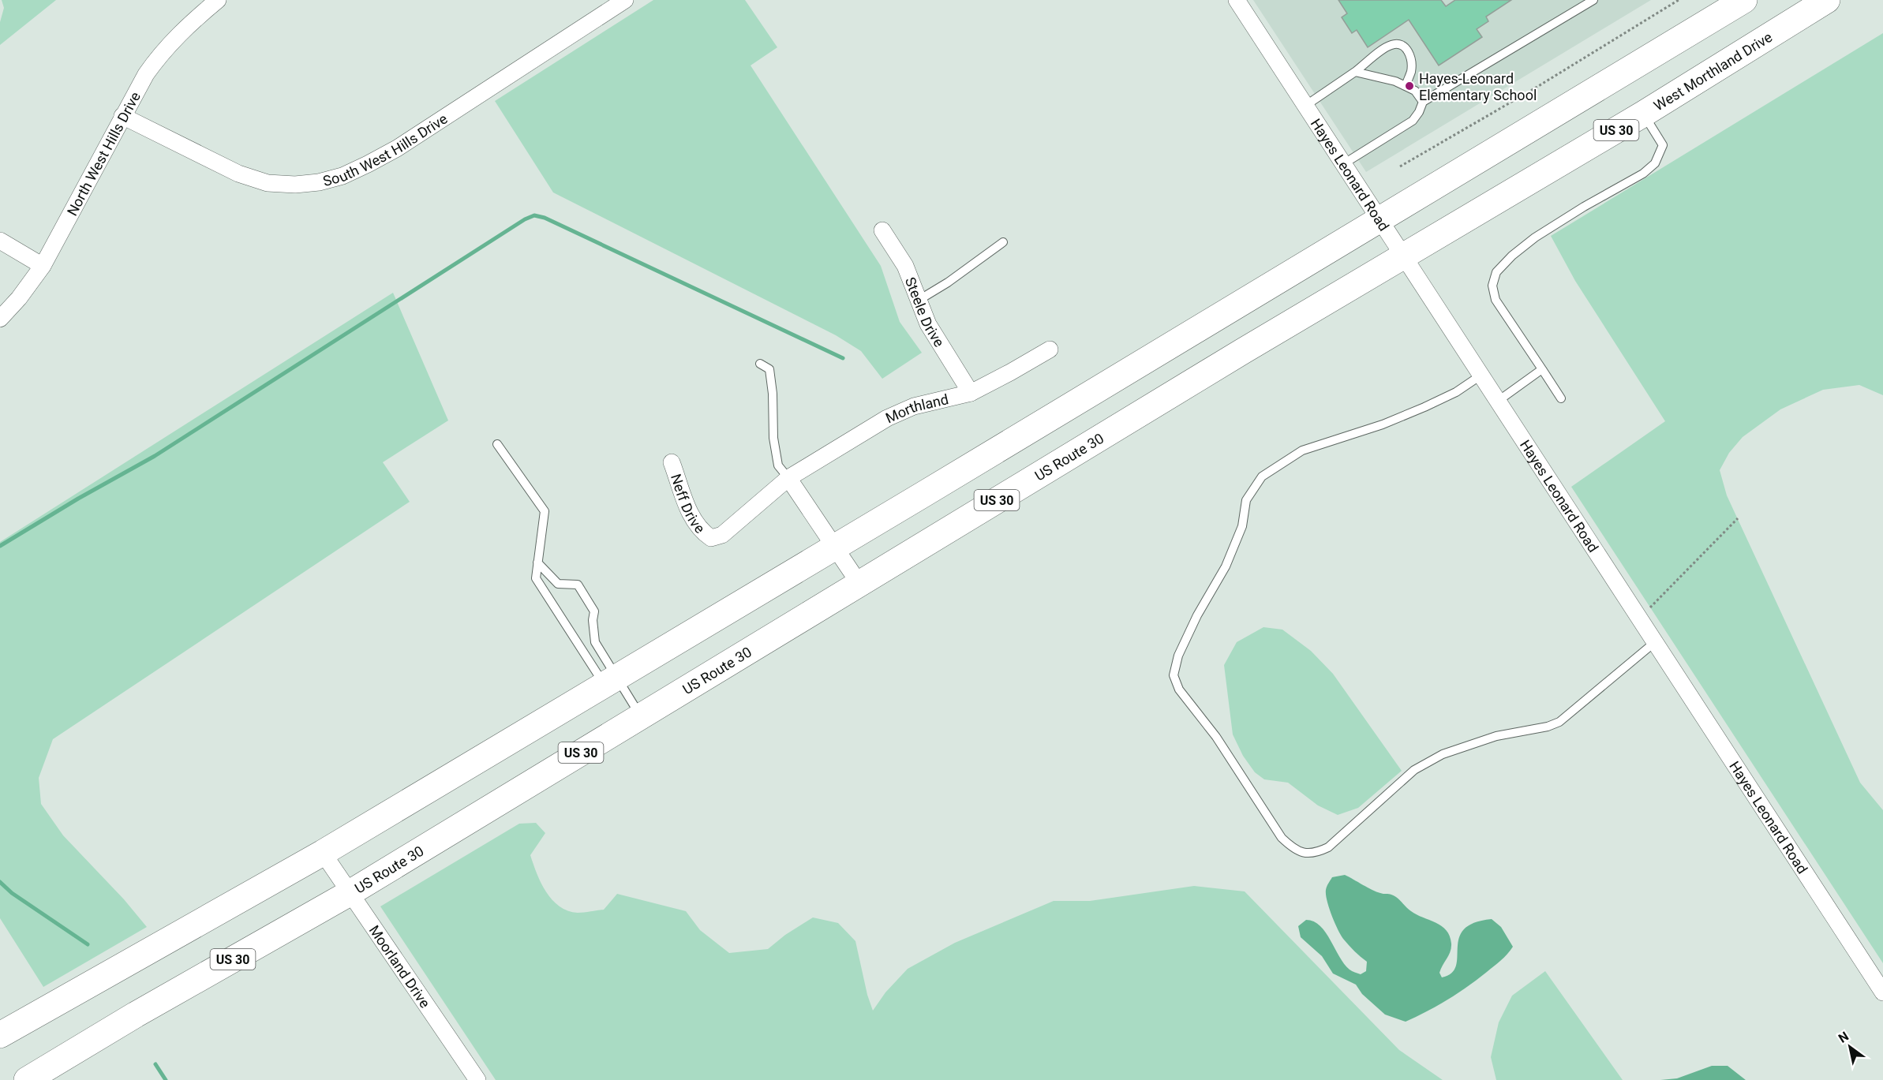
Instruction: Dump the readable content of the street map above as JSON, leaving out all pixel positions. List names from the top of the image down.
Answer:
{
  "streets": {
    "highway": ["West Morthland Drive", "US 30", "US Route 30"],
    "street": [
      "South West Hills Drive",
      "North West Hills Drive",
      "Hayes Leonard Road",
      "Steele Drive",
      "Morthland",
      "Neff Drive",
      "Moorland Drive"
    ]
  },
  "crossings": [
    ["West Morthland Drive", "Hayes Leonard Road"],
    ["West Morthland Drive", "US Route 30"],
    ["South West Hills Drive", "North West Hills Drive"],
    ["Hayes Leonard Road", "US Route 30"],
    ["Steele Drive", "Morthland"],
    ["Morthland", "Neff Drive"],
    ["US Route 30", "Moorland Drive"]
  ],
  "places": ["Hayes-Leonard Elementary School"],
  "north": "top left"
}
